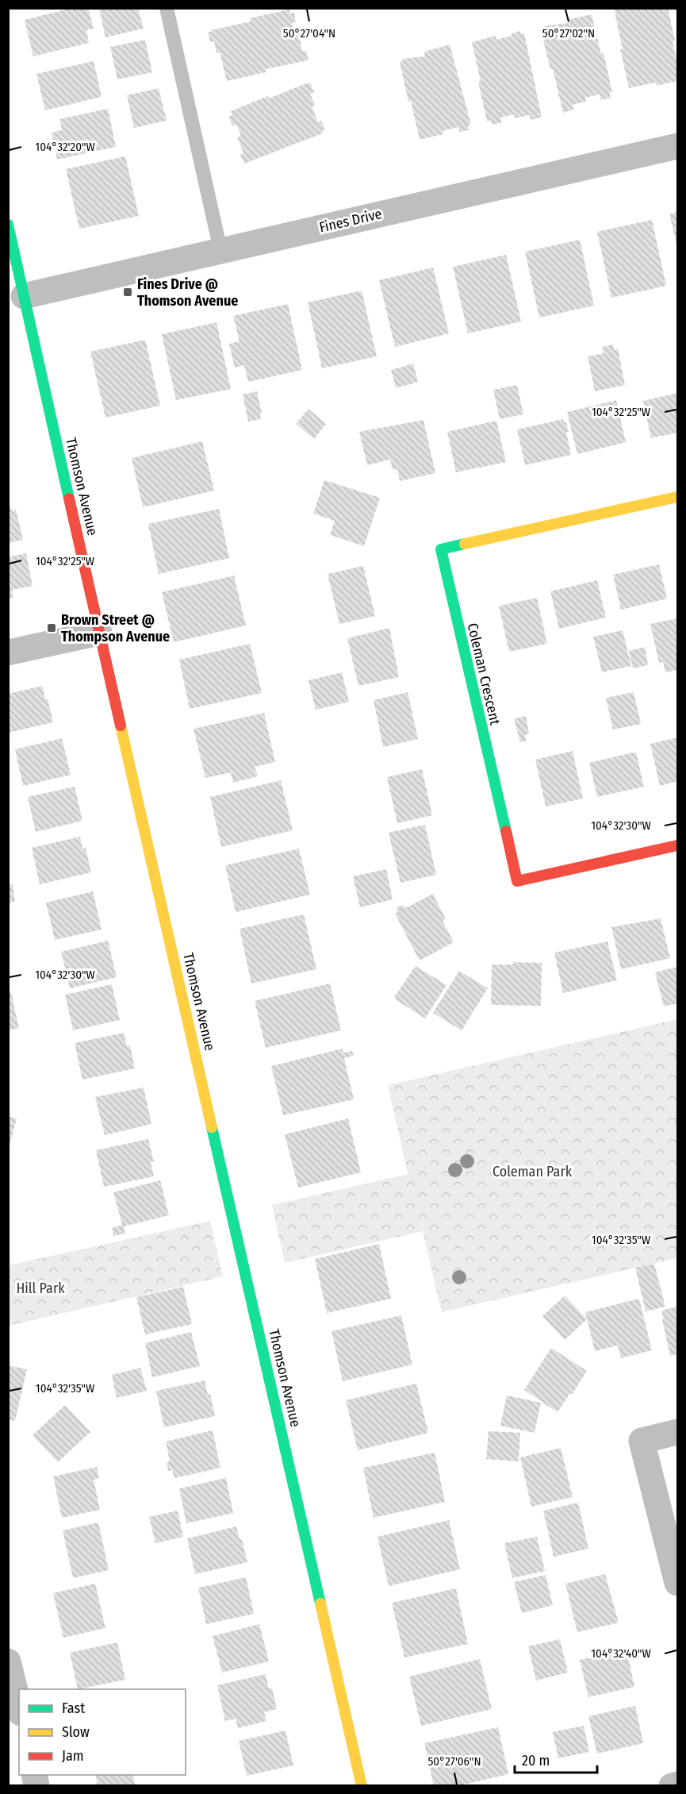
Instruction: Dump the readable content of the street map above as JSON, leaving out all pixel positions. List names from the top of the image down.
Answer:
{
  "streets": {
    "street": ["Fines Drive", "Thomson Avenue", "Coleman Crescent"]
  },
  "crossings": [
    ["Fines Drive", "Thomson Avenue"]
  ],
  "parks": ["Coleman Park", "Hill Park"],
  "places": {
    "transit": ["Fines Drive @ Thomson Avenue", "Brown Street @ Thompson Avenue"]
  },
  "legend": ["Fast", "Slow", "Jam"],
  "scale_bar": "20 m",
  "coordinates": [
    "50°27'04\"N",
    "50°27'02\"N",
    "104°32'20\"W",
    "104°32'25\"W",
    "104°32'30\"W",
    "104°32'35\"W",
    "104°32'40\"W",
    "50°27'06\"N"
  ]
}
